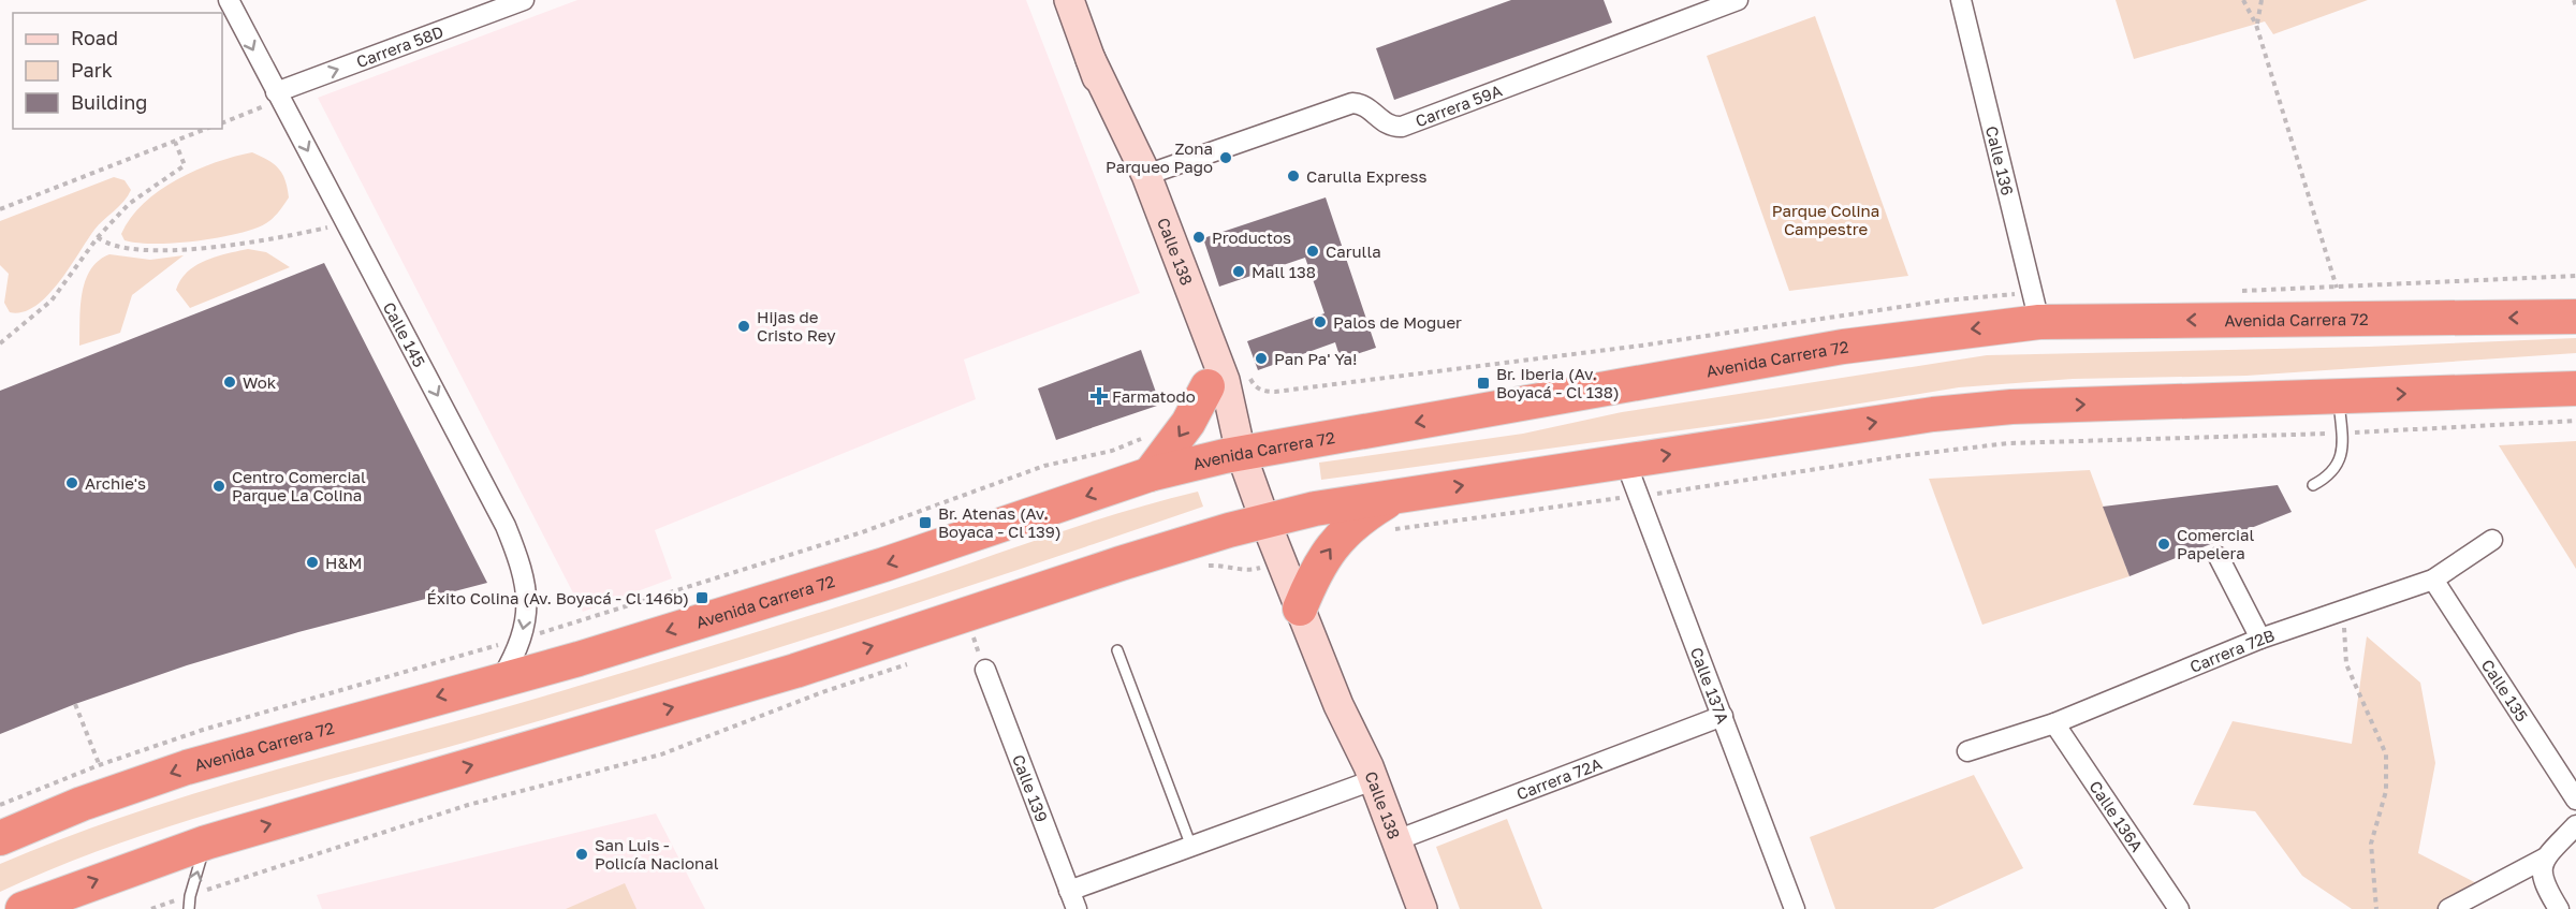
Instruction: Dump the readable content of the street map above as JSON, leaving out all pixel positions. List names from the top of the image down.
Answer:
{
  "streets": {
    "highway": ["Avenida Carrera 72"],
    "main road": ["Calle 138"],
    "street": [
      "Carrera 58D",
      "Carrera 59A",
      "Calle 136",
      "Calle 145",
      "Carrera 72B",
      "Calle 137A",
      "Calle 135",
      "Carrera 72A",
      "Calle 139",
      "Calle 136A"
    ]
  },
  "crossings": [
    ["Carrera 58D", "Calle 145"],
    ["Carrera 59A", "Calle 138"],
    ["Calle 136", "Avenida Carrera 72"],
    ["Calle 138", "Avenida Carrera 72"],
    ["Calle 138", "Carrera 72A"],
    ["Avenida Carrera 72", "Calle 145"],
    ["Carrera 72B", "Calle 135"],
    ["Carrera 72B", "Calle 136A"],
    ["Calle 137A", "Carrera 72A"]
  ],
  "one_way": ["Carrera 58D", "Calle 145"],
  "parks": ["Parque Colina Campestre"],
  "places": {
    "other": [
      "Zona Parqueo Pago",
      "Carulla Express",
      "Productos",
      "Carulla",
      "Mall 138",
      "Palos de Moguer",
      "Hijas de Cristo Rey",
      "Pan Pa' Ya!",
      "Wok",
      "Archie's",
      "Centro Comercial Parque La Colina",
      "Comercial Papelera",
      "H&M",
      "San Luis - Policía Nacional"
    ],
    "transit": ["Br. Iberia (Av. Boyacá - Cl 138)", "Br. Atenas (Av. Boyaca - Cl 139)", "Éxito Colina (Av. Boyacá - Cl 146b)"],
    "health": ["Farmatodo"]
  },
  "legend": ["Road", "Park", "Building"]
}
